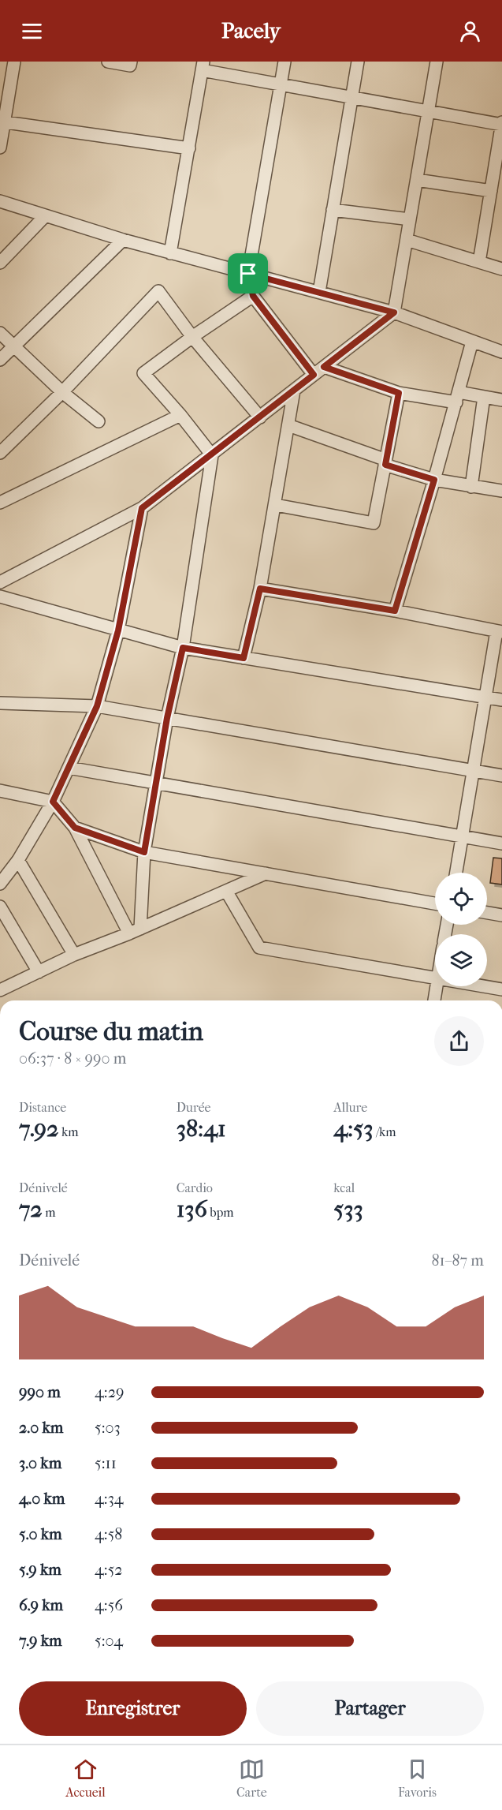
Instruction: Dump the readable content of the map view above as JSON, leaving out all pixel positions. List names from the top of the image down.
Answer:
{
  "page": {
    "header": "Pacely",
    "heading": ["Course du matin", "06:37 · 8 × 990 m"],
    "stats": [
      ["Distance", "7.92 km"],
      ["Durée", "38:41"],
      ["Allure", "4:53 /km"],
      ["Dénivelé", "72 m"],
      ["Cardio", "136 bpm"],
      ["kcal", "533"]
    ],
    "chart": ["Dénivelé", "81–87 m"],
    "list": [
      {
        "name": "990 m",
        "note": "4:29"
      },
      {
        "name": "2.0 km",
        "note": "5:03"
      },
      {
        "name": "3.0 km",
        "note": "5:11"
      },
      {
        "name": "4.0 km",
        "note": "4:34"
      },
      {
        "name": "5.0 km",
        "note": "4:58"
      },
      {
        "name": "5.9 km",
        "note": "4:52"
      },
      {
        "name": "6.9 km",
        "note": "4:56"
      },
      {
        "name": "7.9 km",
        "note": "5:04"
      }
    ],
    "buttons": ["Enregistrer", "Partager"],
    "tabs": ["Accueil", "Carte", "Favoris"]
  }
}
